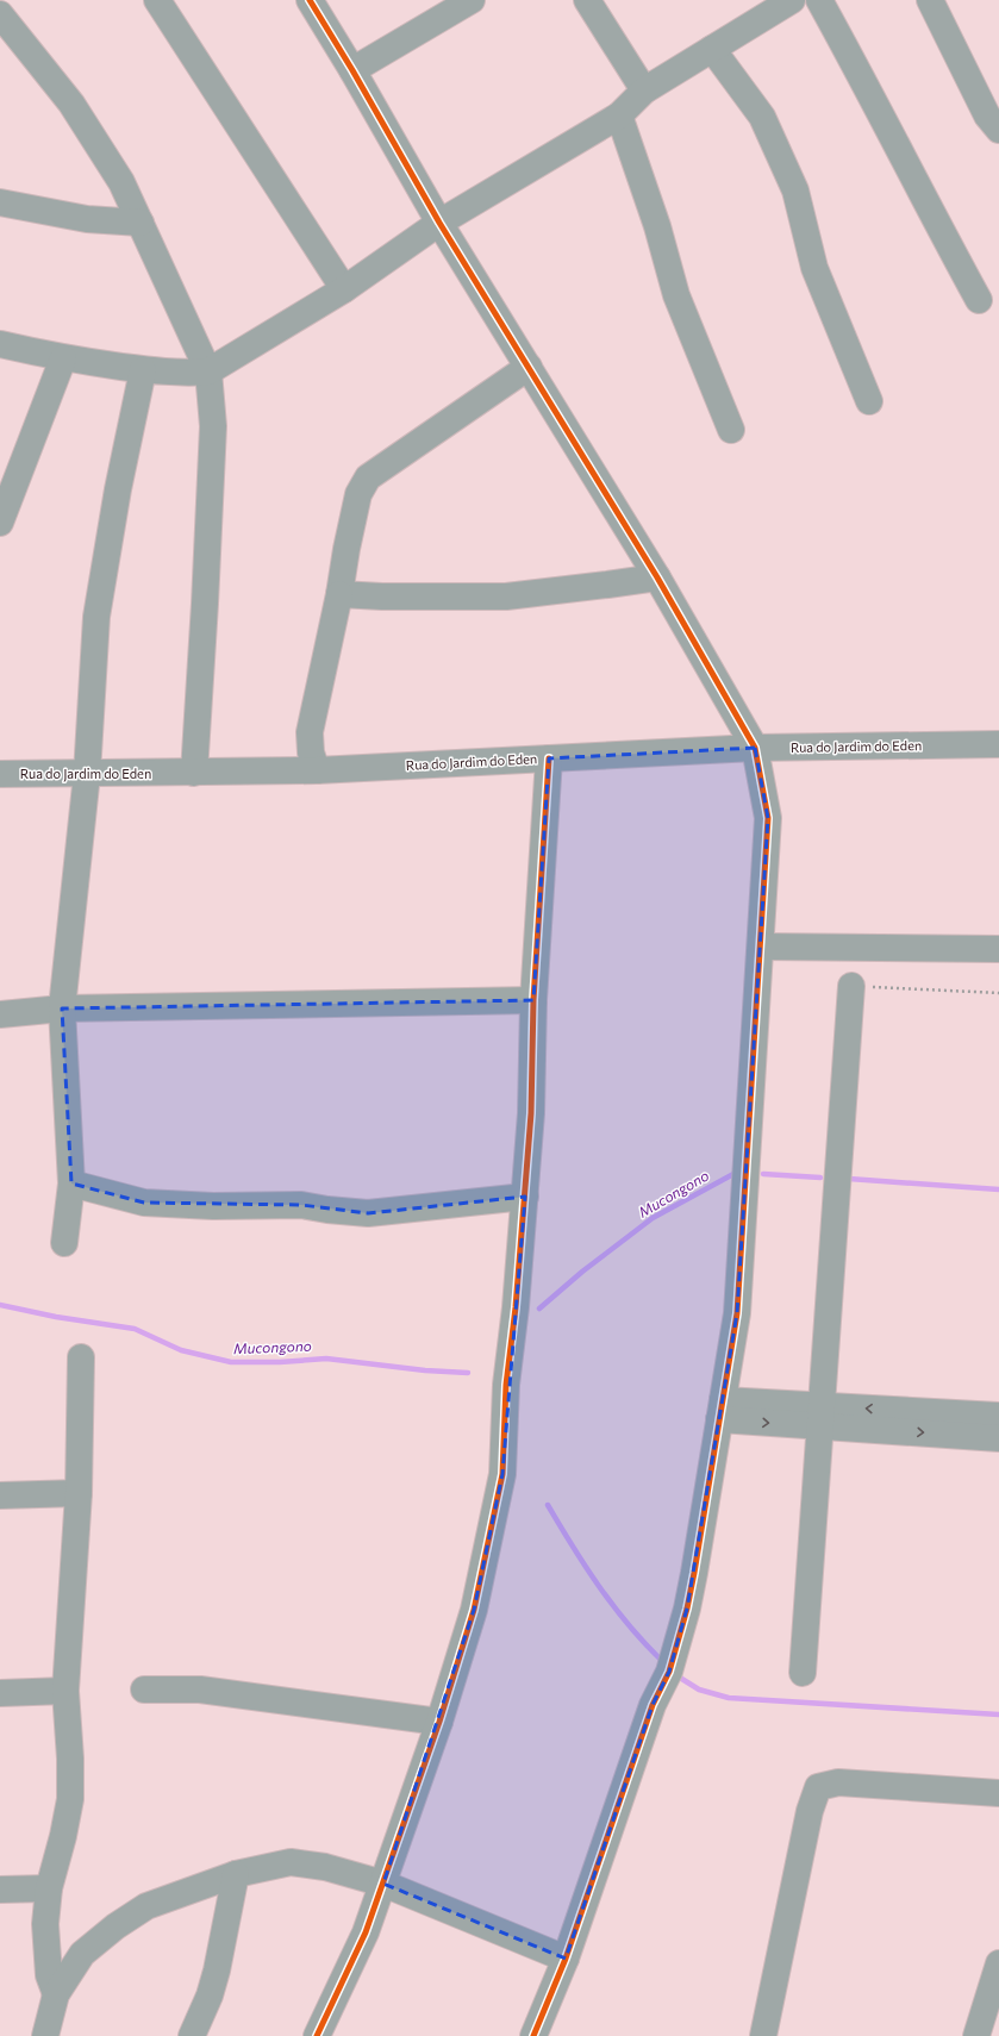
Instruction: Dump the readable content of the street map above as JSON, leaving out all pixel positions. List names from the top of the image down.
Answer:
{
  "streets": {
    "street": ["Rua do Jardim do Eden"]
  },
  "water": ["Mucongono"]
}
